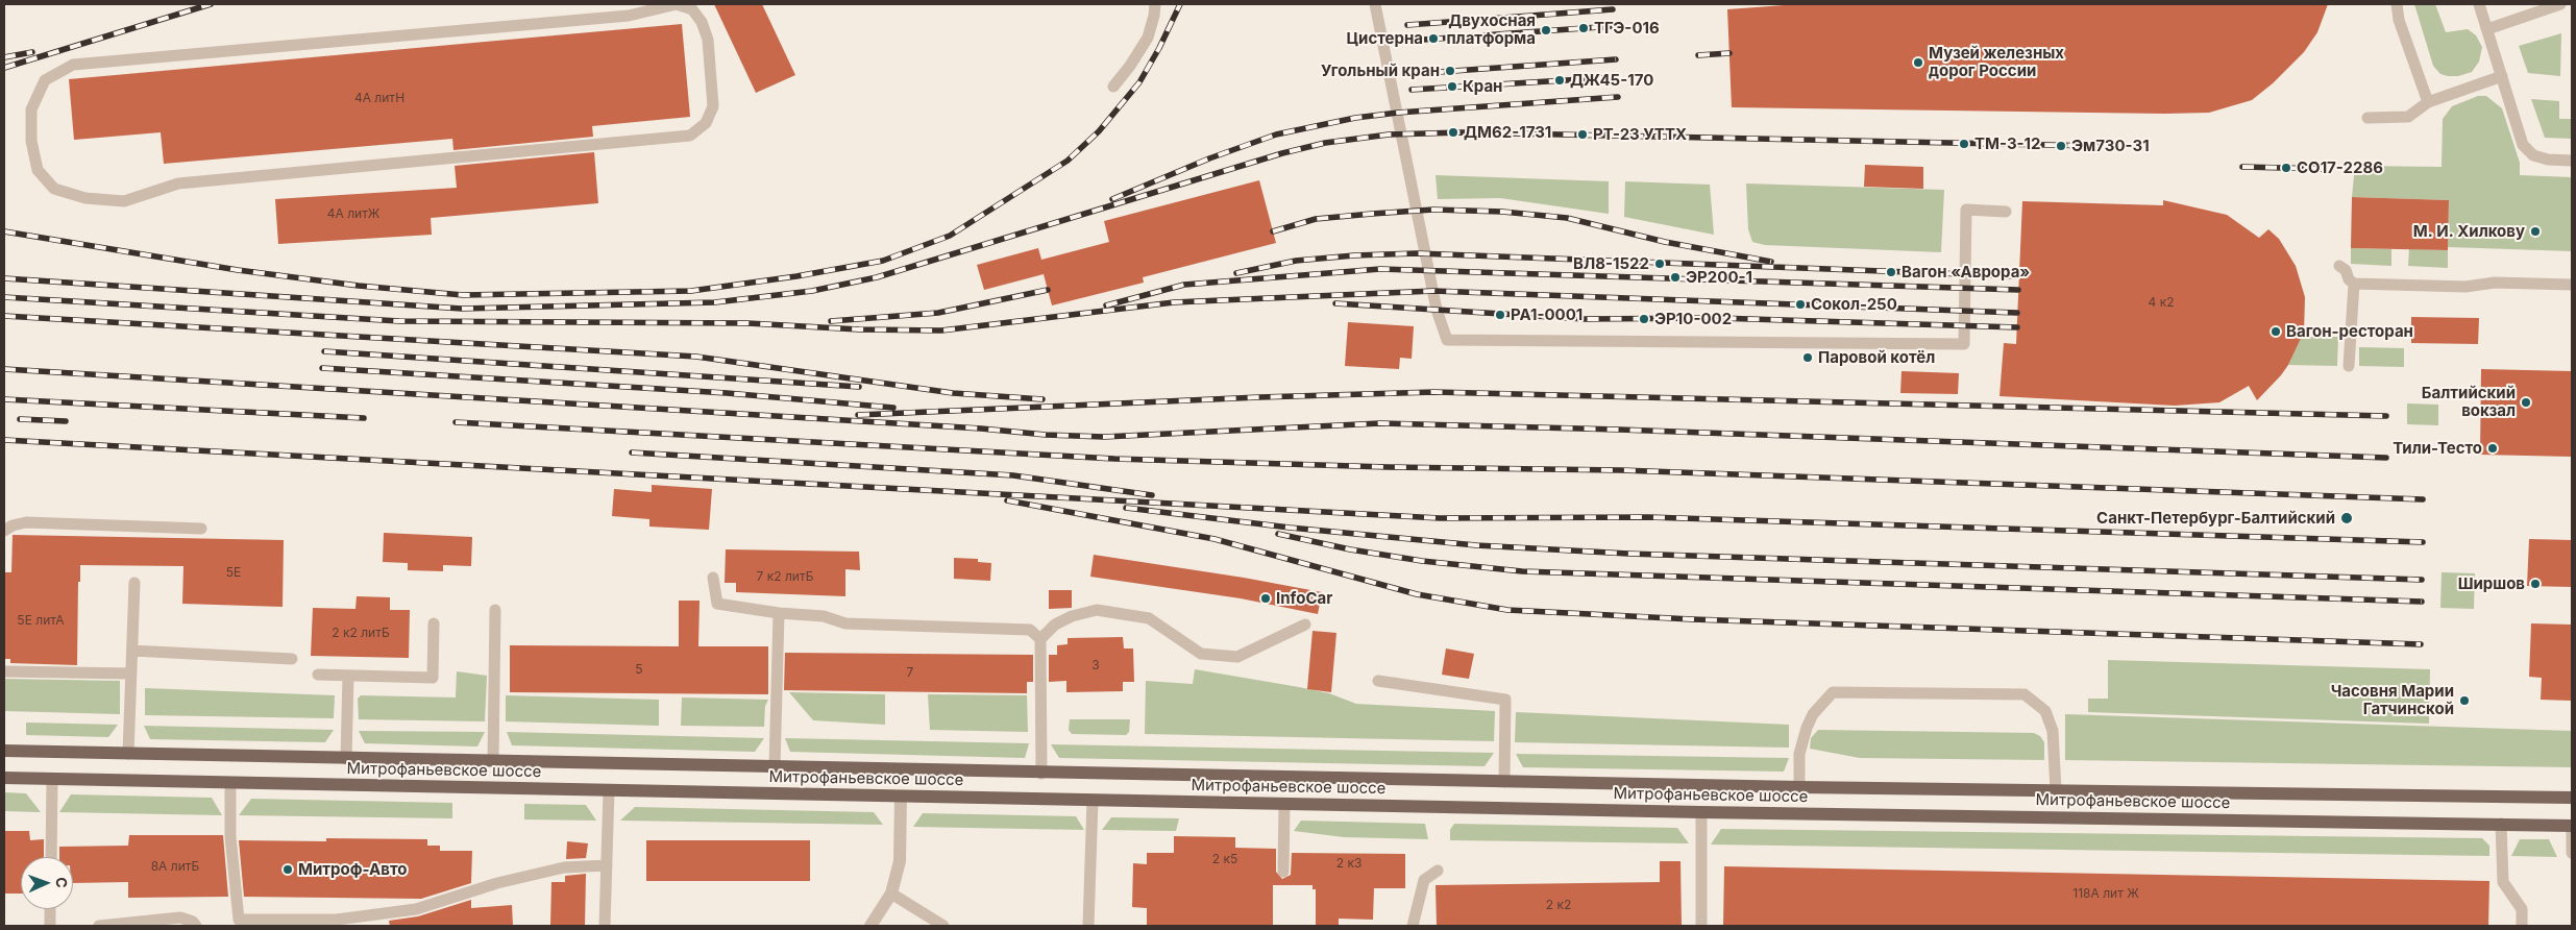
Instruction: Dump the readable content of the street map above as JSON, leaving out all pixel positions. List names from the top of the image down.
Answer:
{
  "streets": {
    "main road": ["Митрофаньевское шоссе"]
  },
  "places": [
    "ТГЭ-016",
    "Двухосная платформа",
    "Цистерна",
    "Музей железных дорог России",
    "Угольный кран",
    "ДЖ45-170",
    "Кран",
    "ДМ62-1731",
    "РТ-23 УТТХ",
    "ТМ-3-12",
    "Эм730-31",
    "СО17-2286",
    "М. И. Хилкову",
    "ВЛ8-1522",
    "Вагон «Аврора»",
    "ЭР200-1",
    "Сокол-250",
    "РА1-0001",
    "ЭР10-002",
    "Вагон-ресторан",
    "Паровой котёл",
    "Балтийский вокзал",
    "Тили-Тесто",
    "Санкт-Петербург-Балтийский",
    "Ширшов",
    "InfoCar",
    "Часовня Марии Гатчинской",
    "Митроф-Авто"
  ],
  "house_numbers": [
    "4А литН",
    "4А литЖ",
    "4 к2",
    "5Е",
    "7 к2 литБ",
    "5Е литА",
    "2 к2 литБ",
    "3",
    "5",
    "7",
    "2 к5",
    "2 к3",
    "8А литБ",
    "118А лит Ж",
    "2 к2"
  ],
  "north": "right"
}
